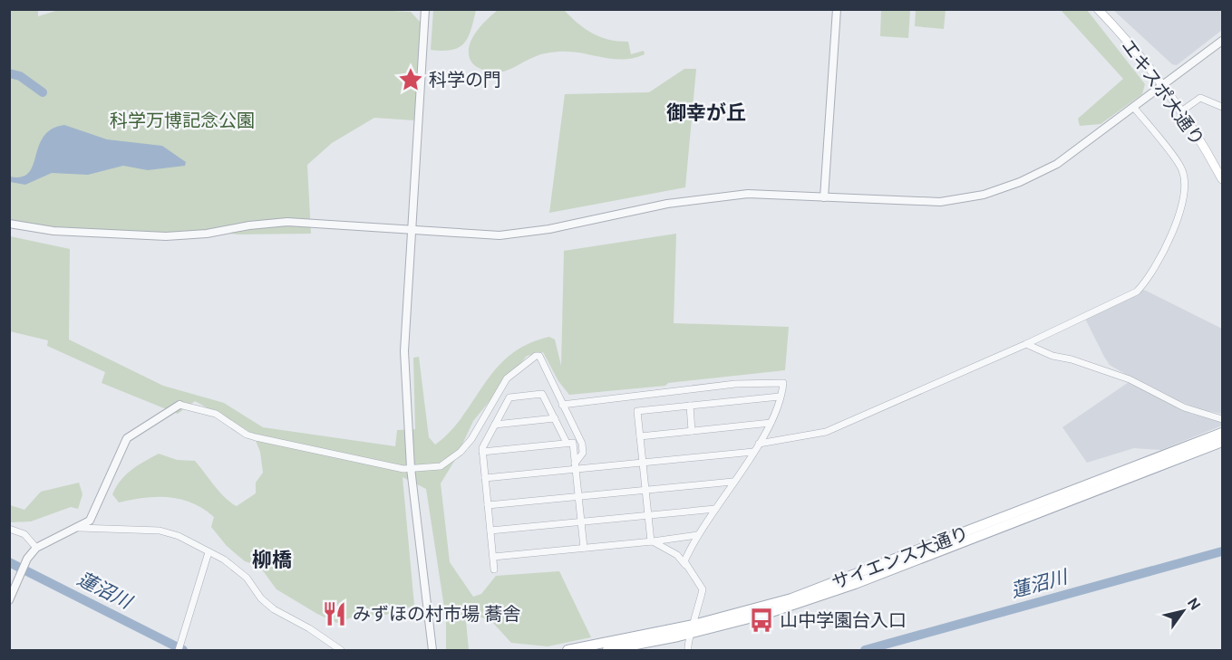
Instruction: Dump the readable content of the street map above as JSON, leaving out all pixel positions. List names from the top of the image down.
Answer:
{
  "streets": {
    "main road": ["エキスポ大通り", "サイエンス大通り"]
  },
  "districts": ["御幸が丘", "柳橋"],
  "water": ["蓮沼川"],
  "parks": ["科学万博記念公園"],
  "places": {
    "place": ["科学の門"],
    "restaurant": ["みずほの村市場 蕎舎"],
    "bus stop": ["山中学園台入口"]
  },
  "north": "top right"
}
